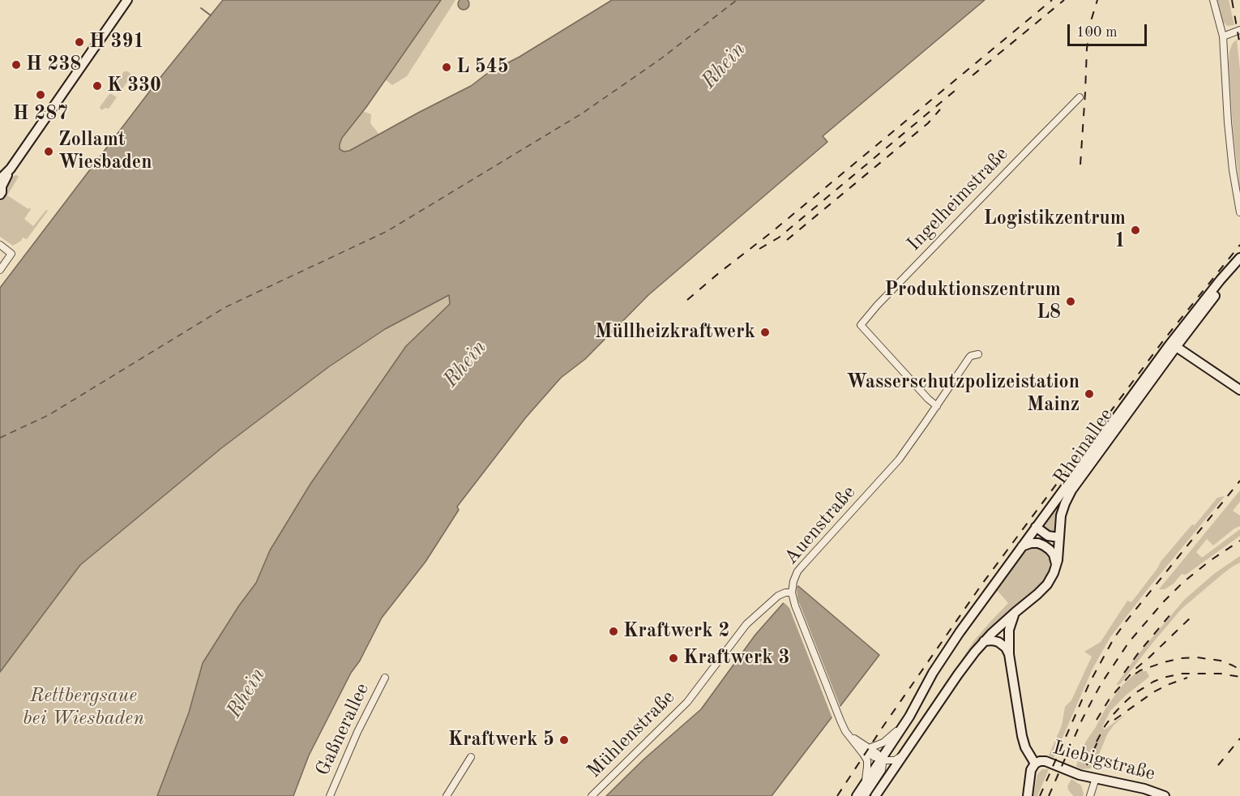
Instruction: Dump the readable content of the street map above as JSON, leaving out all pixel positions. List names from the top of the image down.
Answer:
{
  "streets": {
    "main road": ["Rheinallee", "Liebigstraße"],
    "street": [
      "Ingelheimstraße",
      "Auenstraße",
      "Gaßnerallee",
      "Mühlenstraße"
    ]
  },
  "crossings": [
    ["Ingelheimstraße", "Auenstraße"],
    ["Rheinallee", "Auenstraße"],
    ["Auenstraße", "Mühlenstraße"]
  ],
  "water": ["Rhein"],
  "parks": ["Rettbergsaue bei Wiesbaden"],
  "places": [
    "H 391",
    "H 238",
    "L 545",
    "K 330",
    "H 287",
    "Zollamt Wiesbaden",
    "Logistikzentrum 1",
    "Produktionszentrum L8",
    "Müllheizkraftwerk",
    "Wasserschutzpolizeistation Mainz",
    "Kraftwerk 2",
    "Kraftwerk 3",
    "Kraftwerk 5"
  ],
  "scale_bar": "100 m"
}
